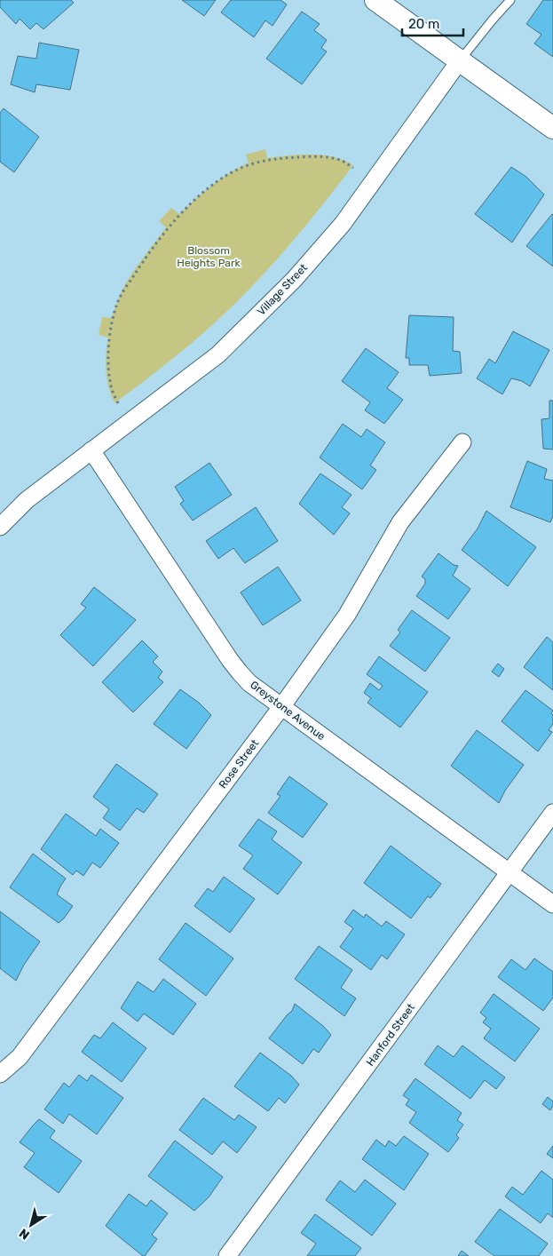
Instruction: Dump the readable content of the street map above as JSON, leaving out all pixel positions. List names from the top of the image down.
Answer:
{
  "streets": {
    "street": [
      "Village Street",
      "Greystone Avenue",
      "Rose Street",
      "Hanford Street"
    ]
  },
  "crossings": [
    ["Village Street", "Greystone Avenue"],
    ["Greystone Avenue", "Rose Street"],
    ["Greystone Avenue", "Hanford Street"]
  ],
  "parks": ["Blossom Heights Park"],
  "scale_bar": "20 m",
  "north": "bottom left"
}
